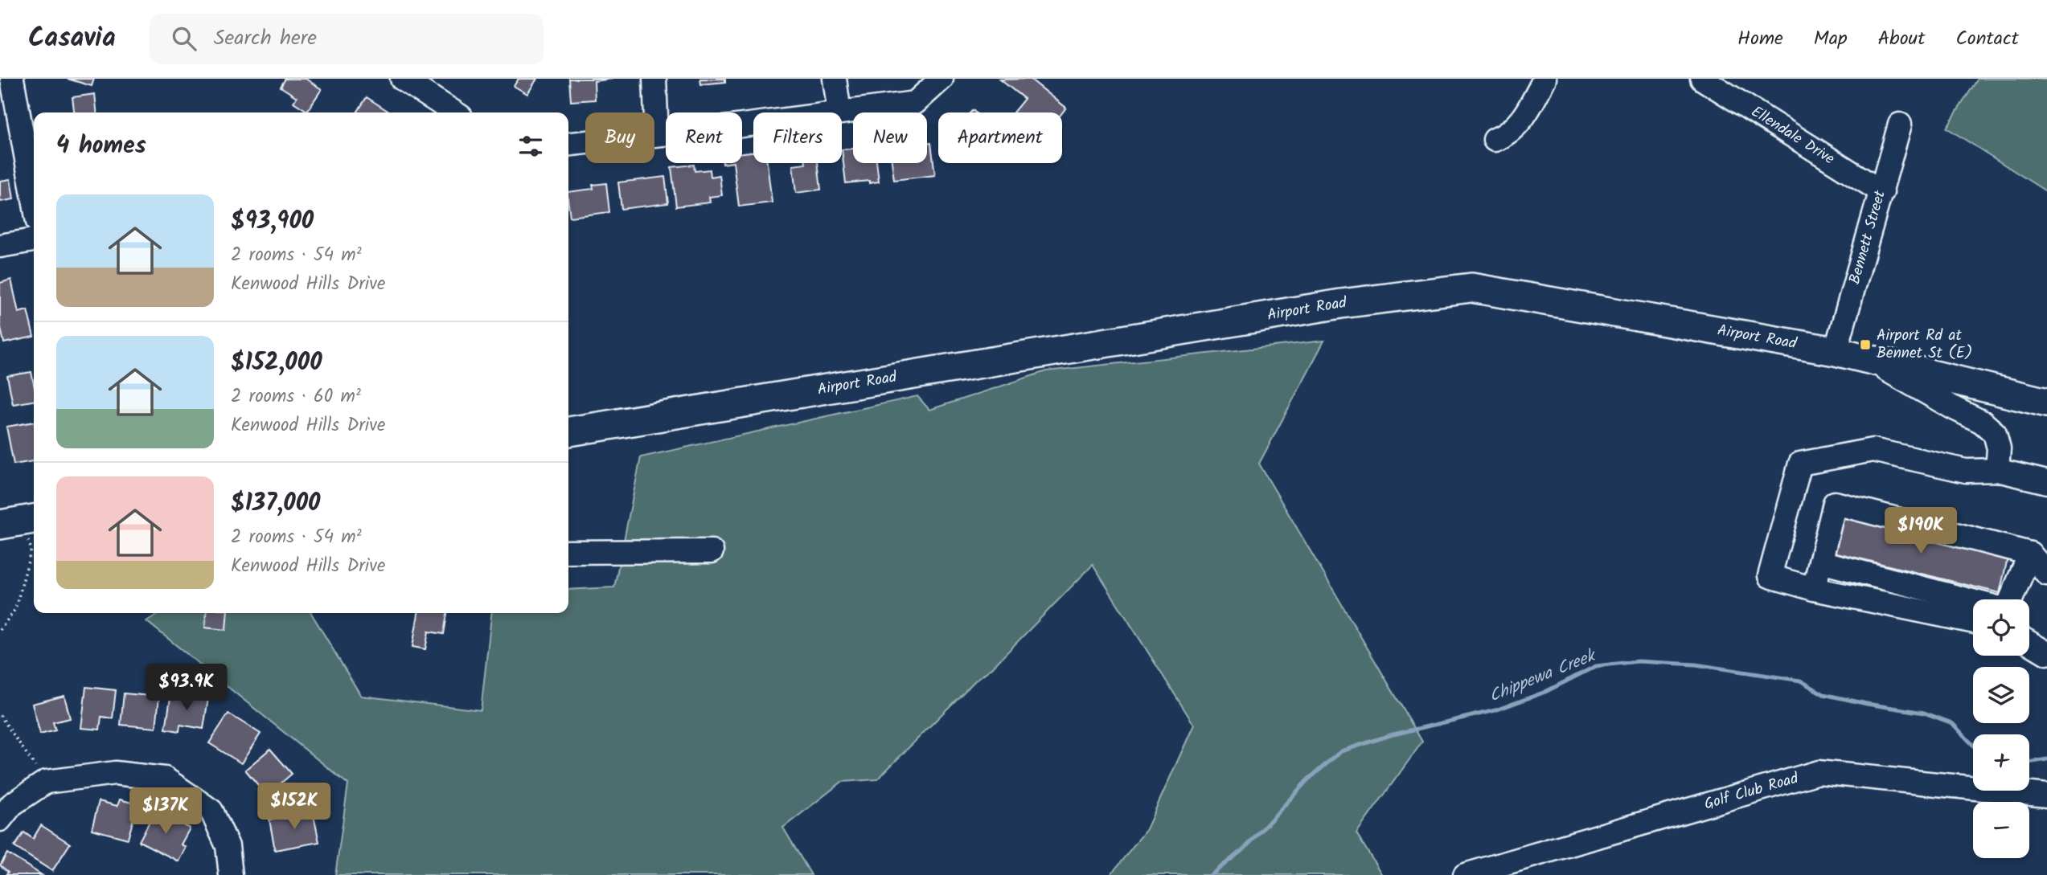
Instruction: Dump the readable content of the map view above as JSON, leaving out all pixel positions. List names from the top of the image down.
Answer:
{
  "streets": {
    "main road": ["Airport Road"],
    "street": ["Ellendale Drive", "Bennett Street", "Golf Club Road"]
  },
  "crossings": [
    ["Ellendale Drive", "Bennett Street"],
    ["Bennett Street", "Airport Road"]
  ],
  "water": ["Chippewa Creek"],
  "places": {
    "transit": ["Airport Rd at Bennet St (E)"]
  },
  "page": {
    "header": "Casavia",
    "search": "Search here",
    "nav": [
      "Home",
      "Map",
      "About",
      "Contact"
    ],
    "chip": [
      "Buy",
      "Rent",
      "Filters",
      "New",
      "Apartment"
    ],
    "heading": "4 homes",
    "list": [
      {
        "name": "$93,900",
        "note": "2 rooms · 54 m² · Kenwood Hills Drive"
      },
      {
        "name": "$152,000",
        "note": "2 rooms · 60 m² · Kenwood Hills Drive"
      },
      {
        "name": "$137,000",
        "note": "2 rooms · 54 m² · Kenwood Hills Drive"
      }
    ],
    "price": [
      "$190K",
      "$93.9K",
      "$152K",
      "$137K"
    ],
    "map_buttons": ["+", "−"]
  }
}
